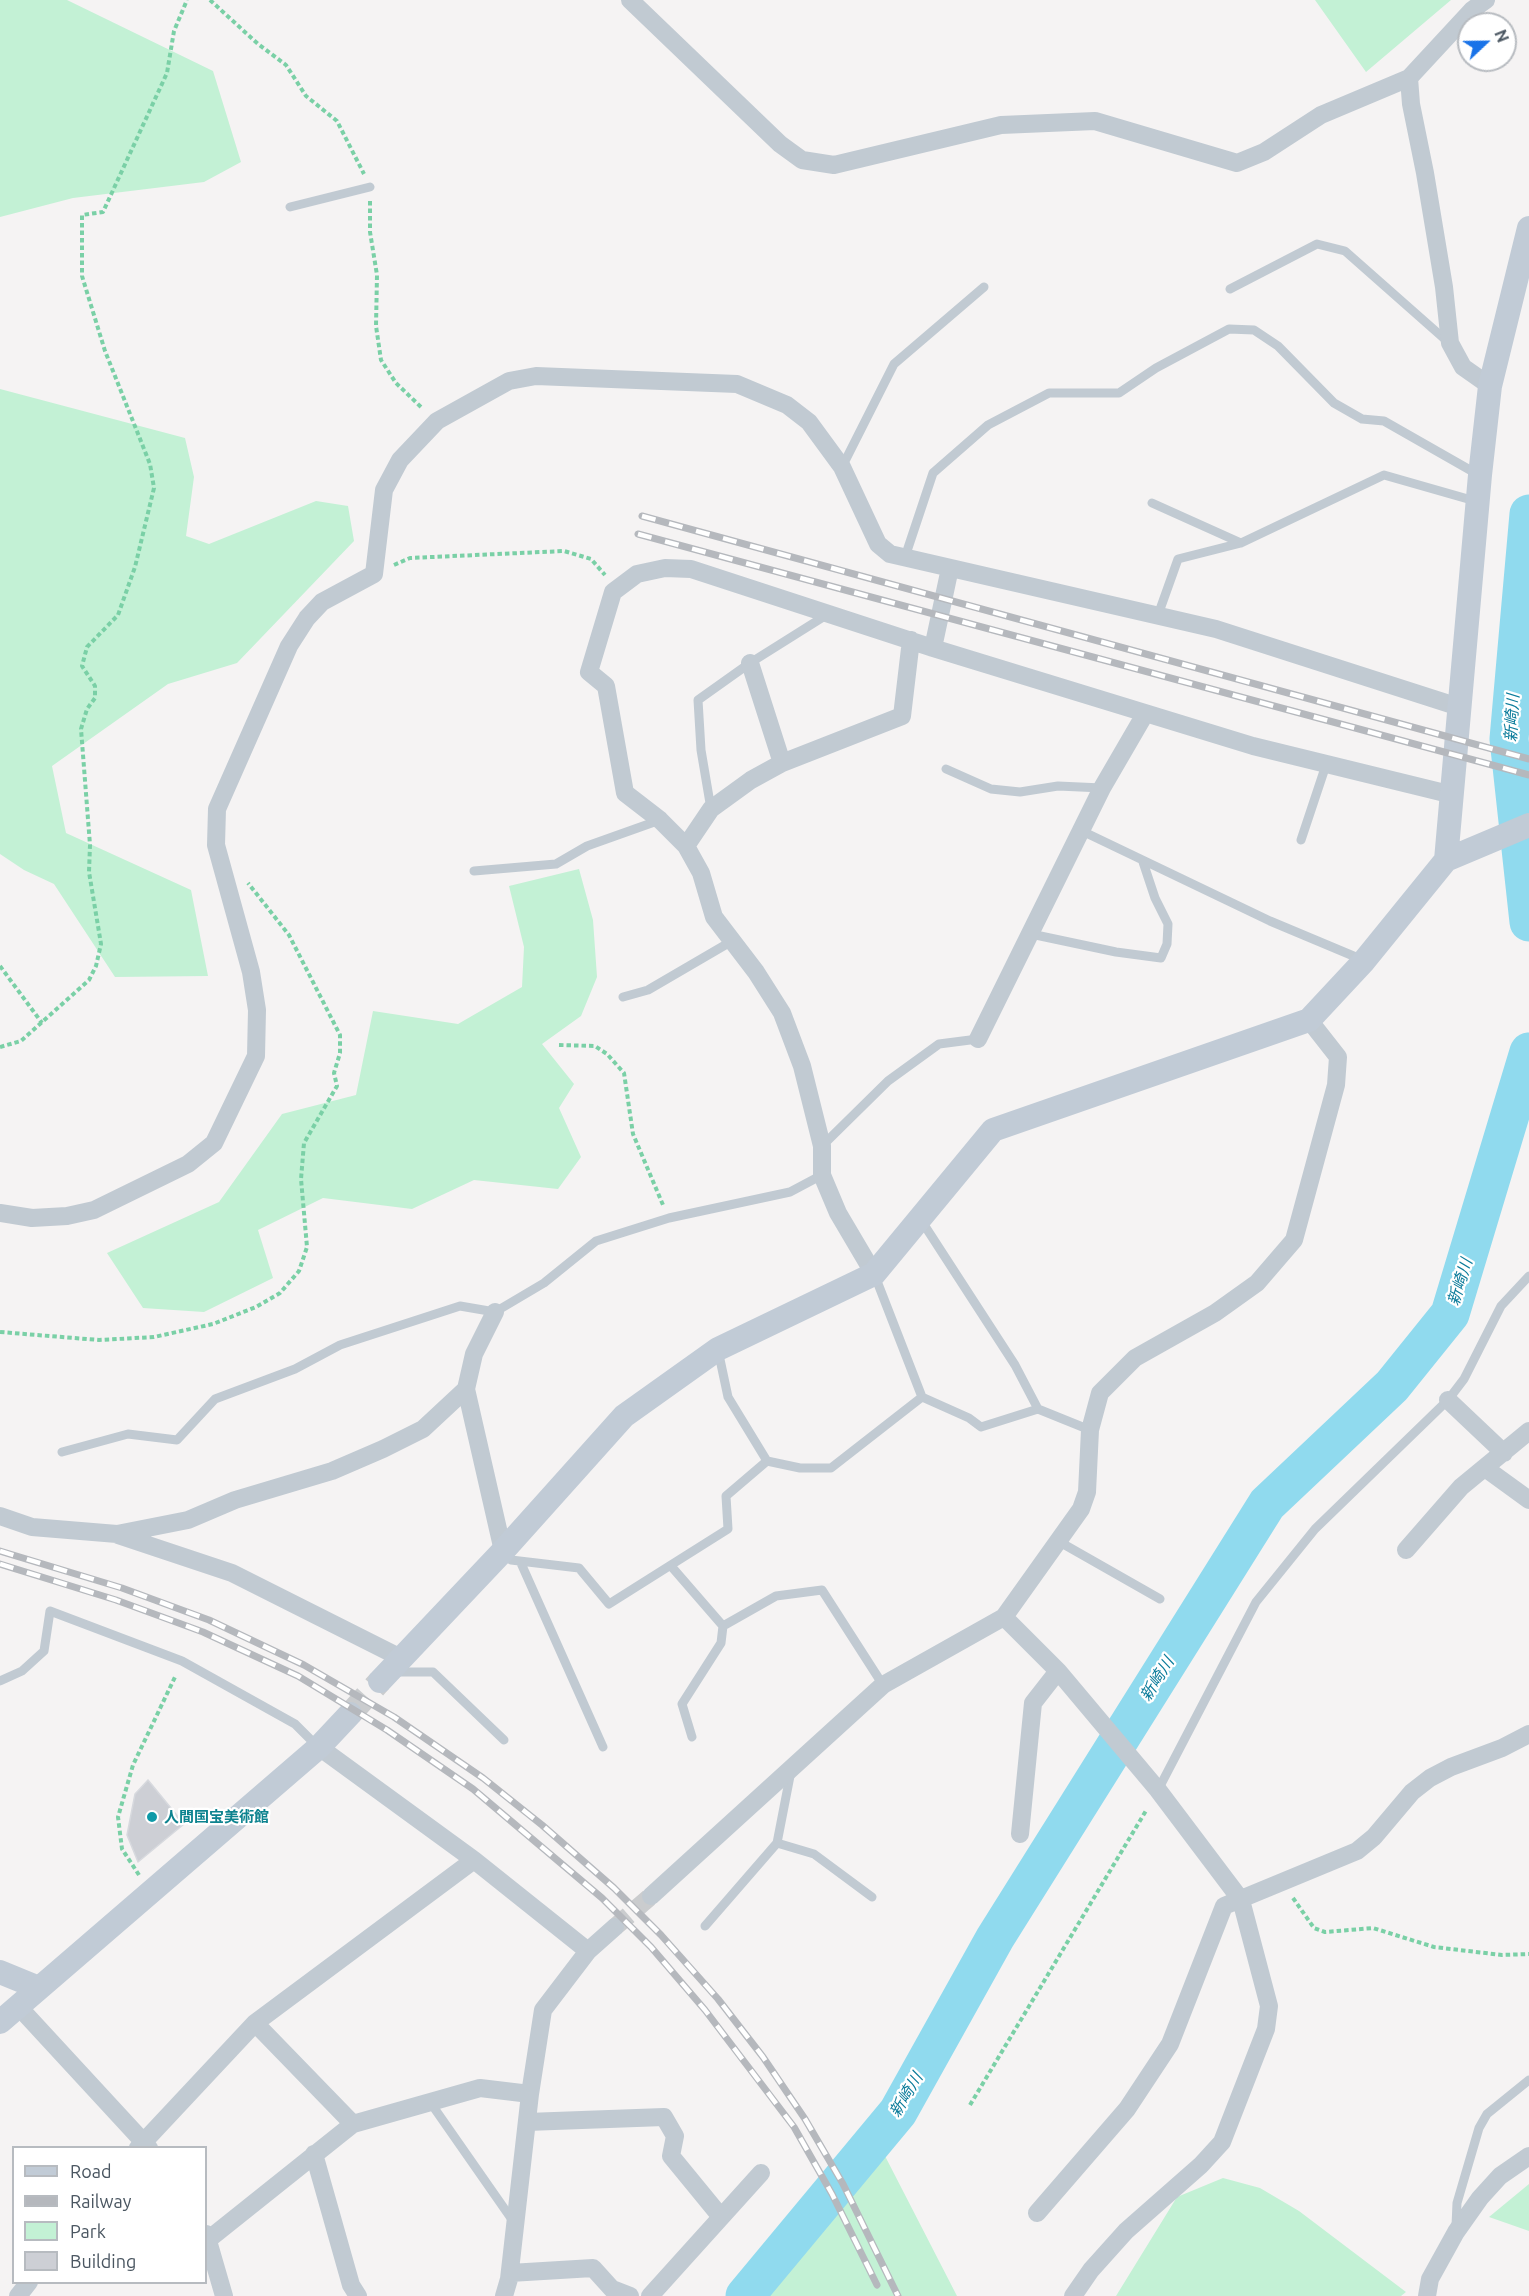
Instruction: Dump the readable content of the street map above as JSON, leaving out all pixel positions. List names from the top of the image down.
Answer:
{
  "water": ["新崎川"],
  "places": ["人間国宝美術館"],
  "legend": [
    "Road",
    "Railway",
    "Park",
    "Building"
  ],
  "north": "right"
}
